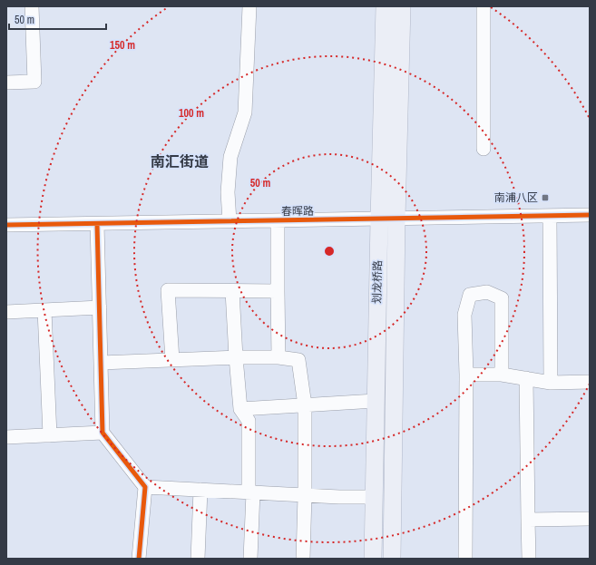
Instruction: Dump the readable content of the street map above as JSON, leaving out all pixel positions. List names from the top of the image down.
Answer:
{
  "streets": {
    "main road": ["划龙桥路"],
    "street": ["春晖路"]
  },
  "crossings": [
    ["春晖路", "划龙桥路"]
  ],
  "districts": ["南汇街道"],
  "places": {
    "transit": ["南浦八区"]
  },
  "scale_bar": "50 m",
  "rings": ["150 m", "100 m", "50 m"]
}
